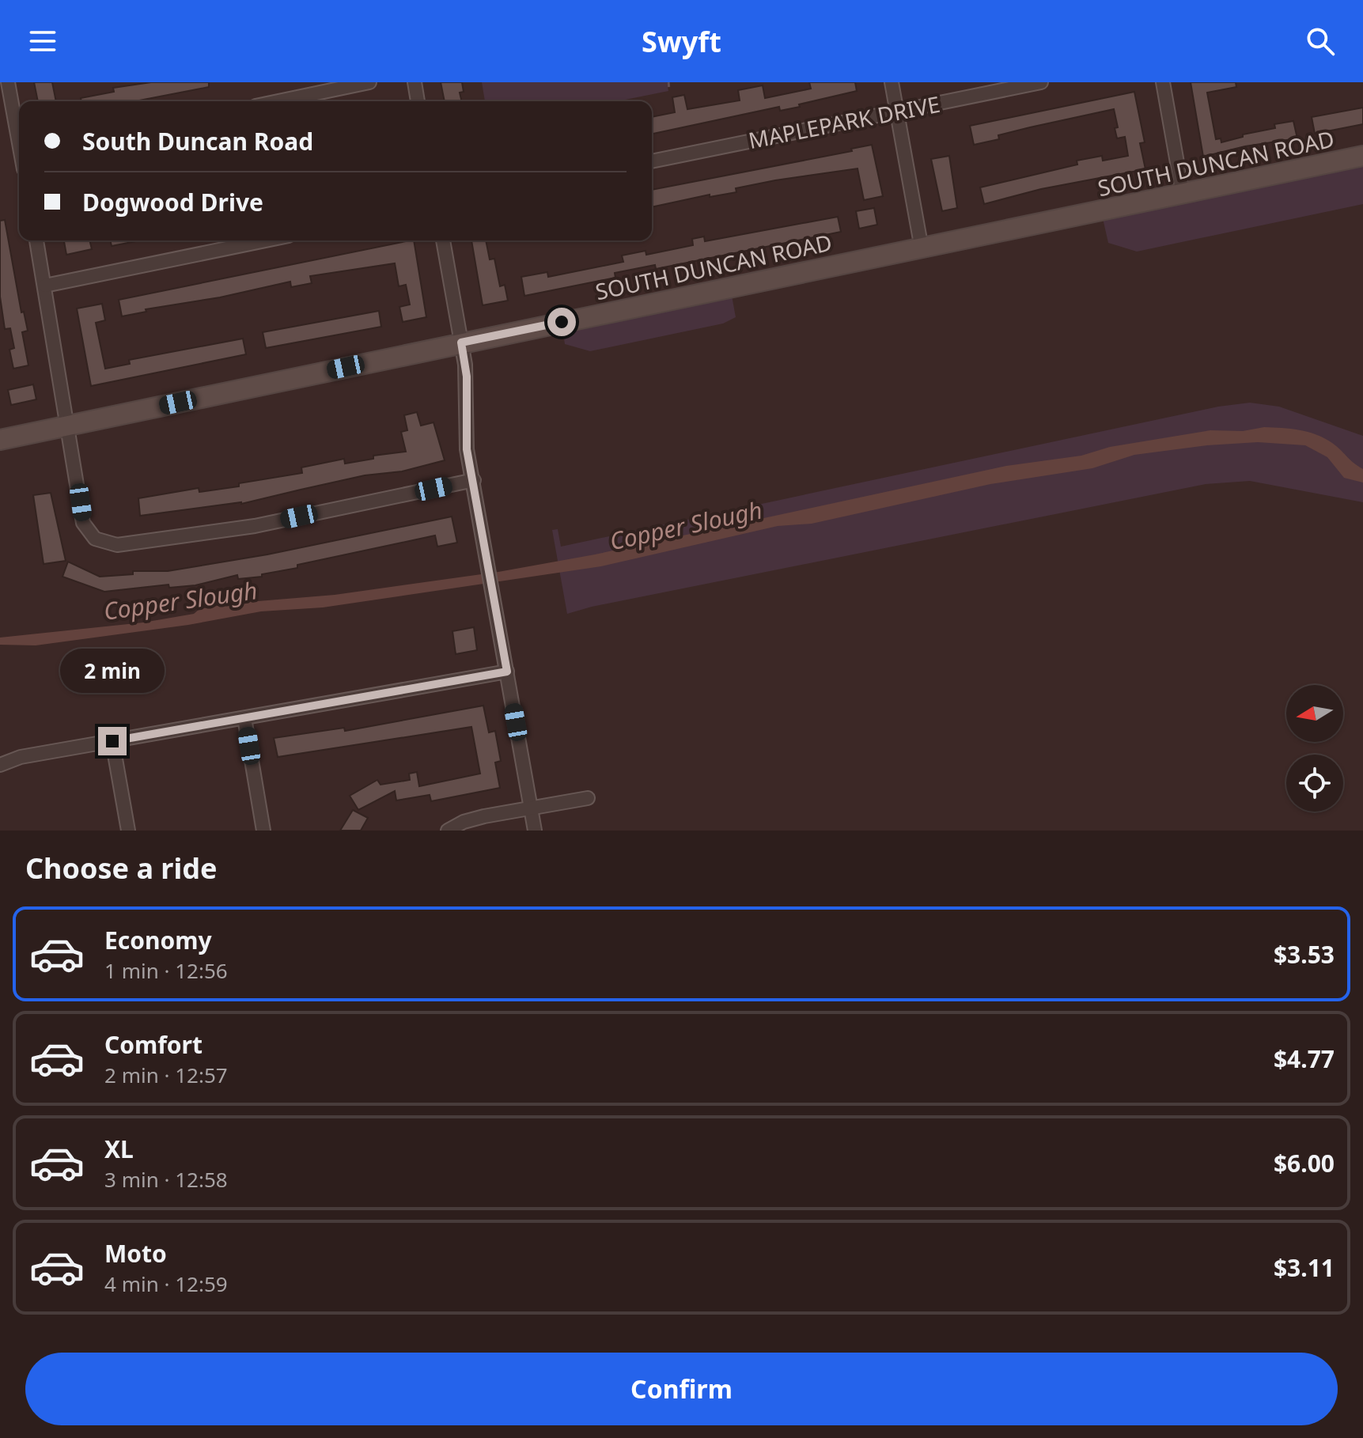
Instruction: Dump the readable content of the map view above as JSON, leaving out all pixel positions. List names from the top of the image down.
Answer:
{
  "streets": {
    "main road": ["SOUTH DUNCAN ROAD"],
    "street": ["MAPLEPARK DRIVE"]
  },
  "water": ["Copper Slough"],
  "north": "left",
  "page": {
    "header": "Swyft",
    "banner": ["South Duncan Road", "Dogwood Drive"],
    "bubble": "2 min",
    "heading": "Choose a ride",
    "list": [
      {
        "name": "Economy",
        "note": "1 min · 12:56",
        "value": "$3.53"
      },
      {
        "name": "Comfort",
        "note": "2 min · 12:57",
        "value": "$4.77"
      },
      {
        "name": "XL",
        "note": "3 min · 12:58",
        "value": "$6.00"
      },
      {
        "name": "Moto",
        "note": "4 min · 12:59",
        "value": "$3.11"
      }
    ],
    "buttons": "Confirm"
  }
}
